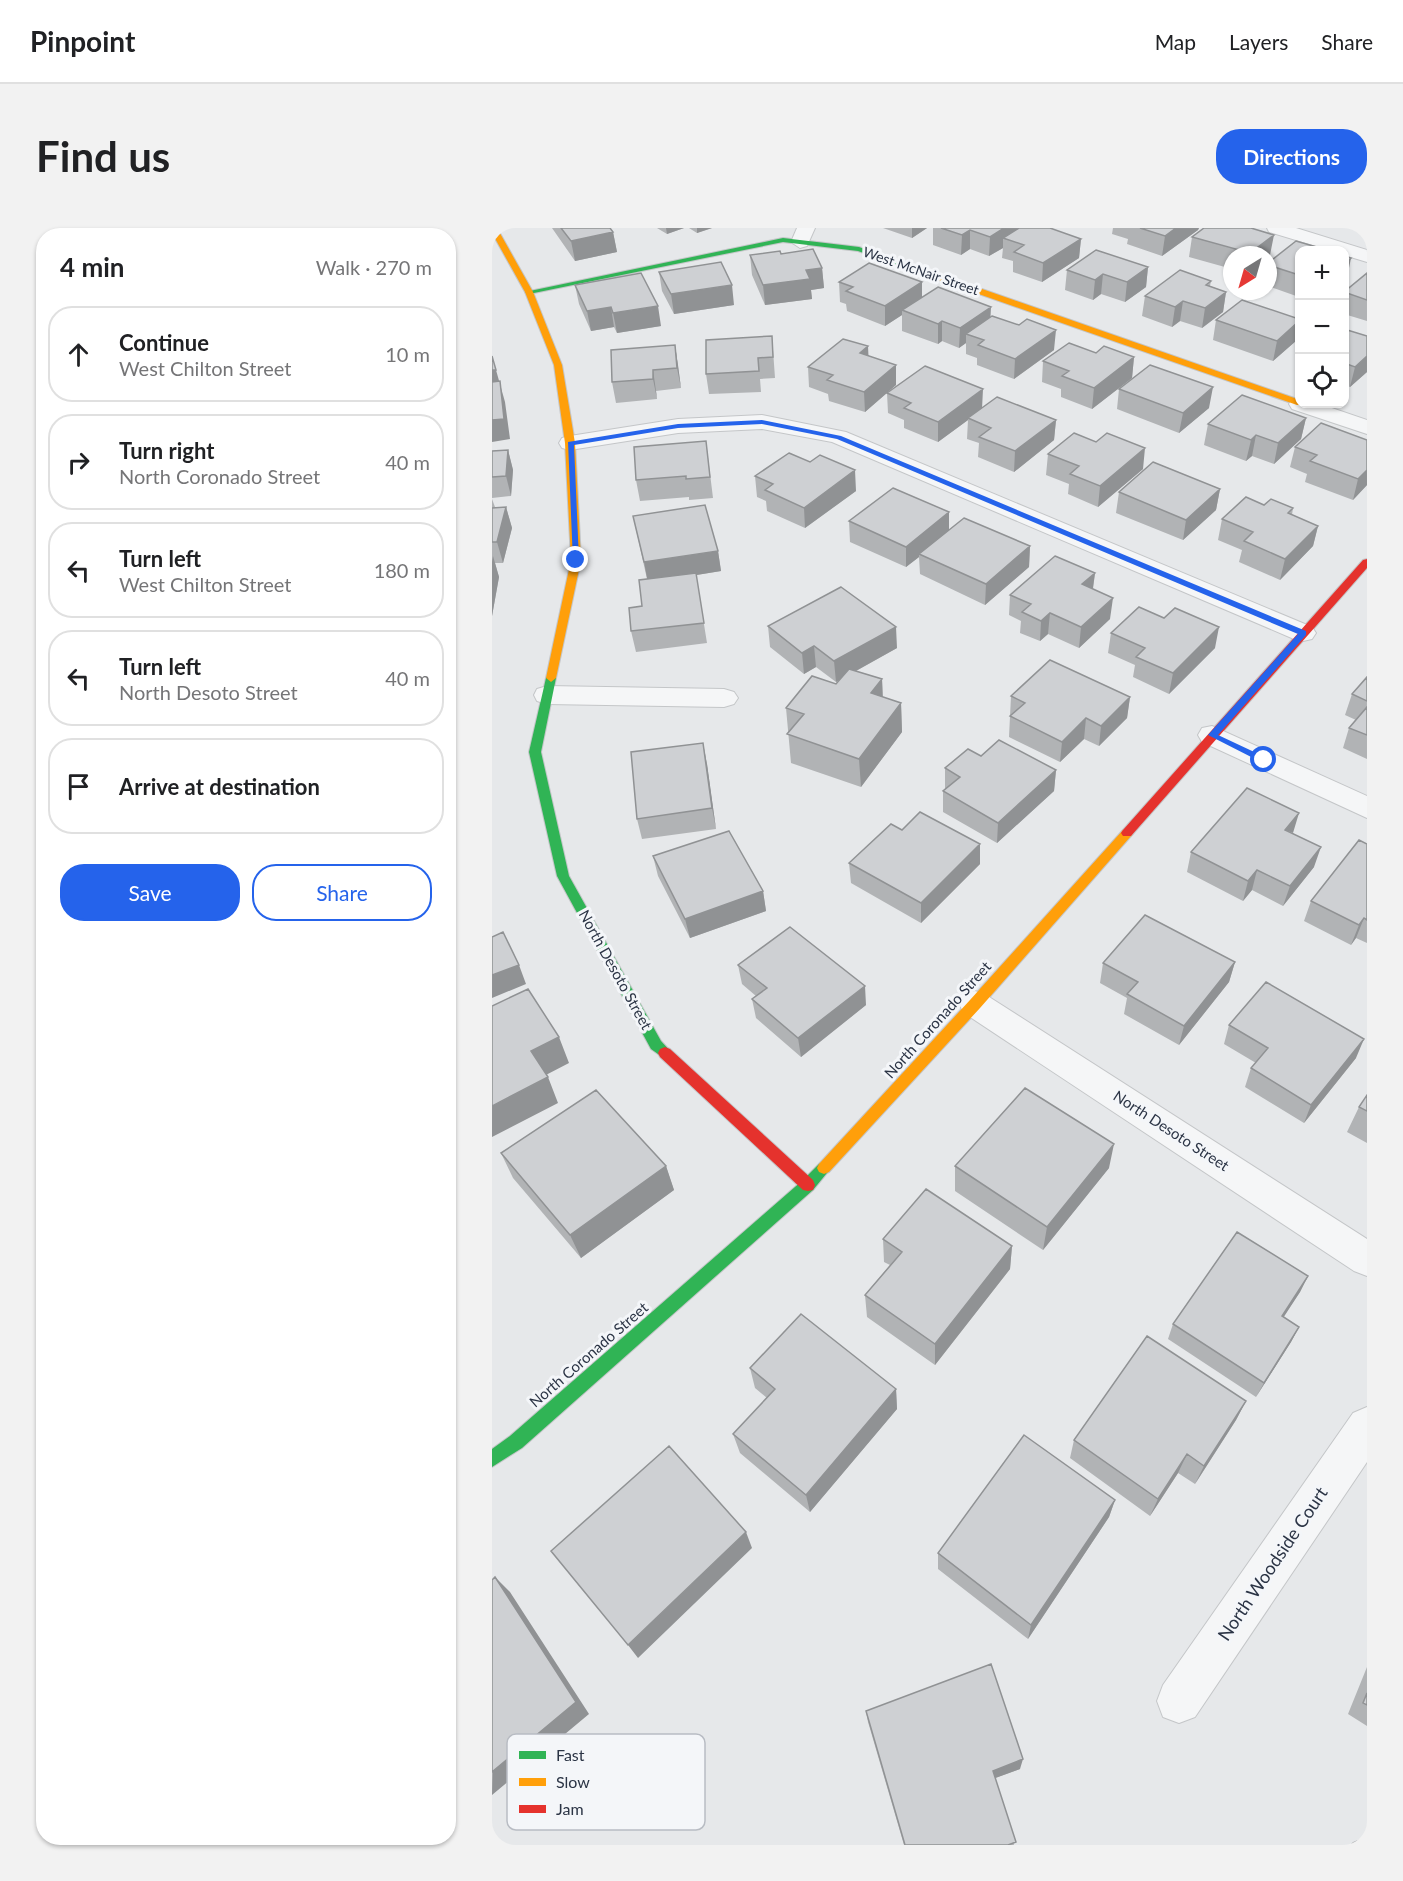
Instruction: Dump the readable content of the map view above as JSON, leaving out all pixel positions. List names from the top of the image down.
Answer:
{
  "streets": {
    "street": [
      "West McNair Street",
      "North Desoto Street",
      "North Coronado Street",
      "North Woodside Court"
    ]
  },
  "crossings": [
    ["West McNair Street", "North Desoto Street"],
    ["North Desoto Street", "North Coronado Street"]
  ],
  "legend": ["Fast", "Slow", "Jam"],
  "north": "bottom left",
  "page": {
    "header": "Pinpoint",
    "nav": ["Map", "Layers", "Share"],
    "buttons": [
      "Directions",
      ["Save", "Share"]
    ],
    "title": "Find us",
    "heading": ["4 min", "Walk · 270 m"],
    "map_buttons": ["+", "−"],
    "list": [
      ["Continue", "West Chilton Street", "10 m"],
      ["Turn right", "North Coronado Street", "40 m"],
      ["Turn left", "West Chilton Street", "180 m"],
      ["Turn left", "North Desoto Street", "40 m"],
      "Arrive at destination"
    ]
  }
}
